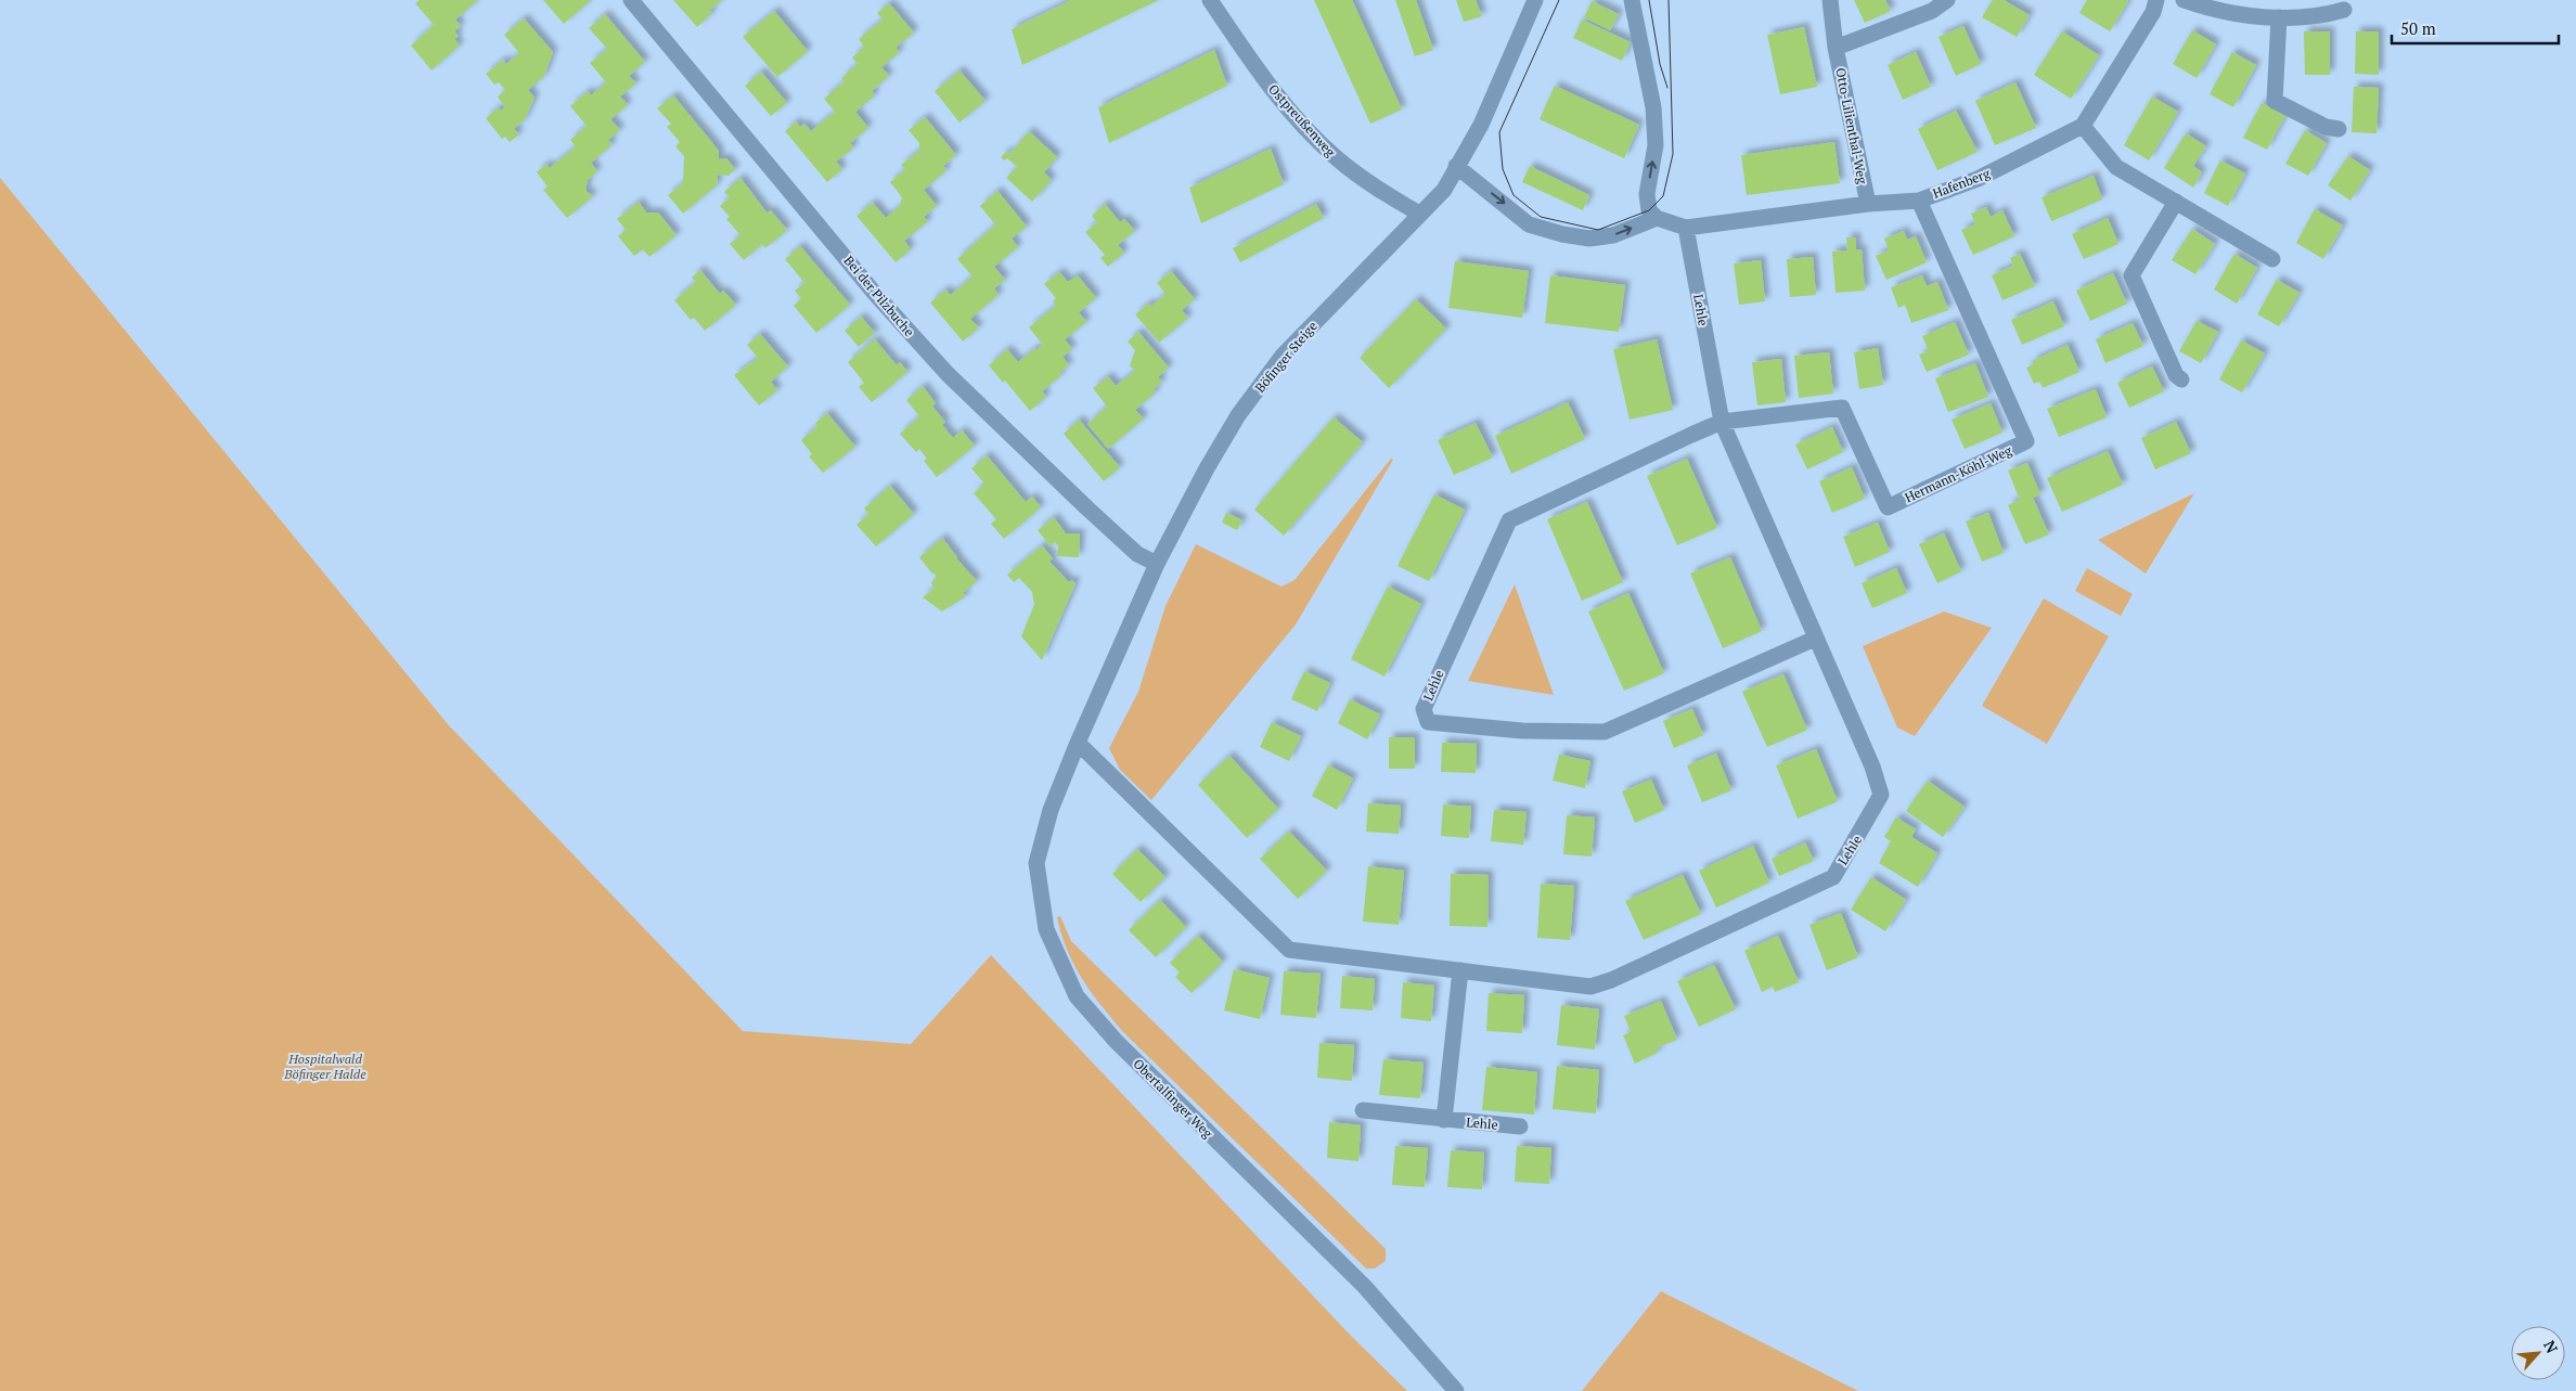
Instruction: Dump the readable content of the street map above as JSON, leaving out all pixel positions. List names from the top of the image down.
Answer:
{
  "streets": {
    "street": [
      "Ostpreußenweg",
      "Otto-Lilienthal-Weg",
      "Hafenberg",
      "Bei der Pilzbuche",
      "Lehle",
      "Böfinger Steige",
      "Hermann-Köhl-Weg",
      "Obertalfinger Weg"
    ]
  },
  "crossings": [
    ["Ostpreußenweg", "Böfinger Steige"],
    ["Otto-Lilienthal-Weg", "Hafenberg"],
    ["Hafenberg", "Lehle"],
    ["Hafenberg", "Hermann-Köhl-Weg"],
    ["Bei der Pilzbuche", "Böfinger Steige"],
    ["Lehle", "Böfinger Steige"],
    ["Lehle", "Hermann-Köhl-Weg"],
    ["Lehle", "Obertalfinger Weg"],
    ["Böfinger Steige", "Obertalfinger Weg"]
  ],
  "parks": ["Hospitalwald Böfinger Halde"],
  "scale_bar": "50 m",
  "north": "top right"
}
